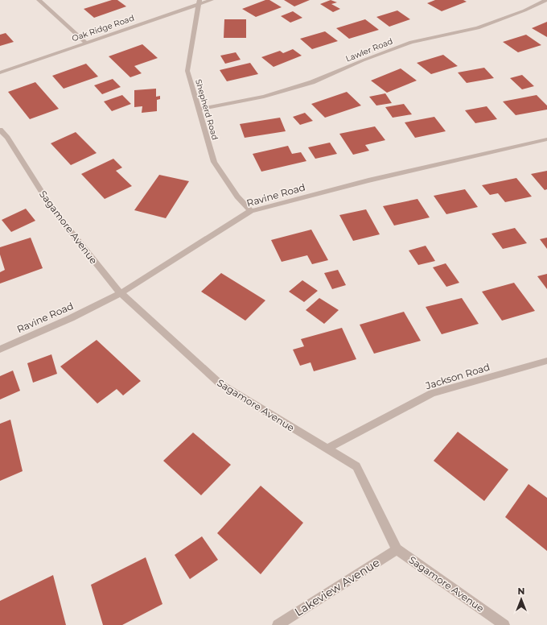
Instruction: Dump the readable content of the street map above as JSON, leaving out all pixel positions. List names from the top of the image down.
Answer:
{
  "streets": {
    "street": [
      "Oak Ridge Road",
      "Lawler Road",
      "Shepherd Road",
      "Ravine Road",
      "Sagamore Avenue",
      "Jackson Road",
      "Lakeview Avenue"
    ]
  },
  "crossings": [
    ["Oak Ridge Road", "Shepherd Road"],
    ["Lawler Road", "Shepherd Road"],
    ["Shepherd Road", "Ravine Road"],
    ["Ravine Road", "Sagamore Avenue"],
    ["Sagamore Avenue", "Jackson Road"],
    ["Sagamore Avenue", "Lakeview Avenue"]
  ],
  "north": "top"
}
